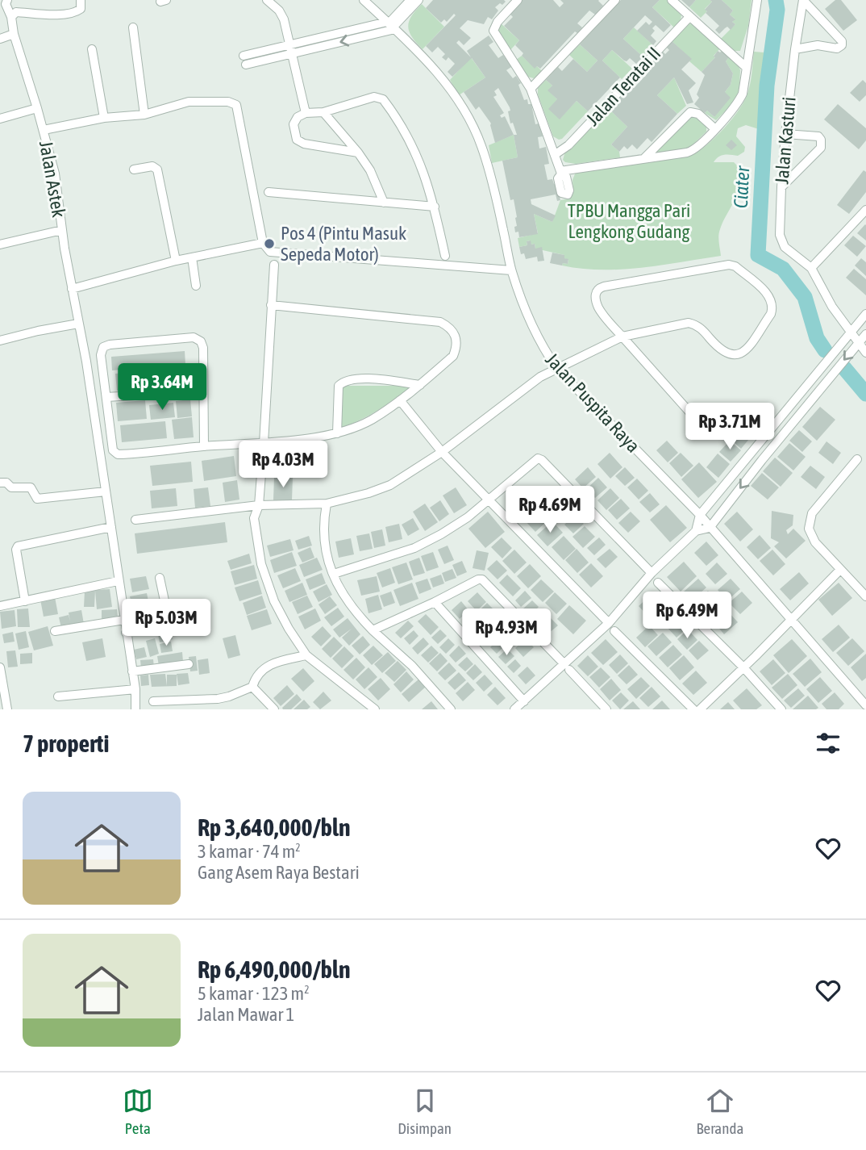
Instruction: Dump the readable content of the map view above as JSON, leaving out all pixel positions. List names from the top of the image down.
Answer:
{
  "streets": {
    "street": [
      "Jalan Teratai II",
      "Jalan Kasturi",
      "Jalan Astek",
      "Jalan Puspita Raya"
    ]
  },
  "water": ["Ciater"],
  "parks": ["TPBU Mangga Pari Lengkong Gudang"],
  "places": ["Pos 4 (Pintu Masuk Sepeda Motor)"],
  "page": {
    "price": [
      "Rp 3.64M",
      "Rp 3.71M",
      "Rp 4.03M",
      "Rp 4.69M",
      "Rp 6.49M",
      "Rp 5.03M",
      "Rp 4.93M"
    ],
    "heading": "7 properti",
    "list": [
      {
        "name": "Rp 3,640,000/bln",
        "note": "3 kamar · 74 m² · Gang Asem Raya Bestari"
      },
      {
        "name": "Rp 6,490,000/bln",
        "note": "5 kamar · 123 m² · Jalan Mawar 1"
      }
    ],
    "tabs": ["Peta", "Disimpan", "Beranda"]
  }
}
